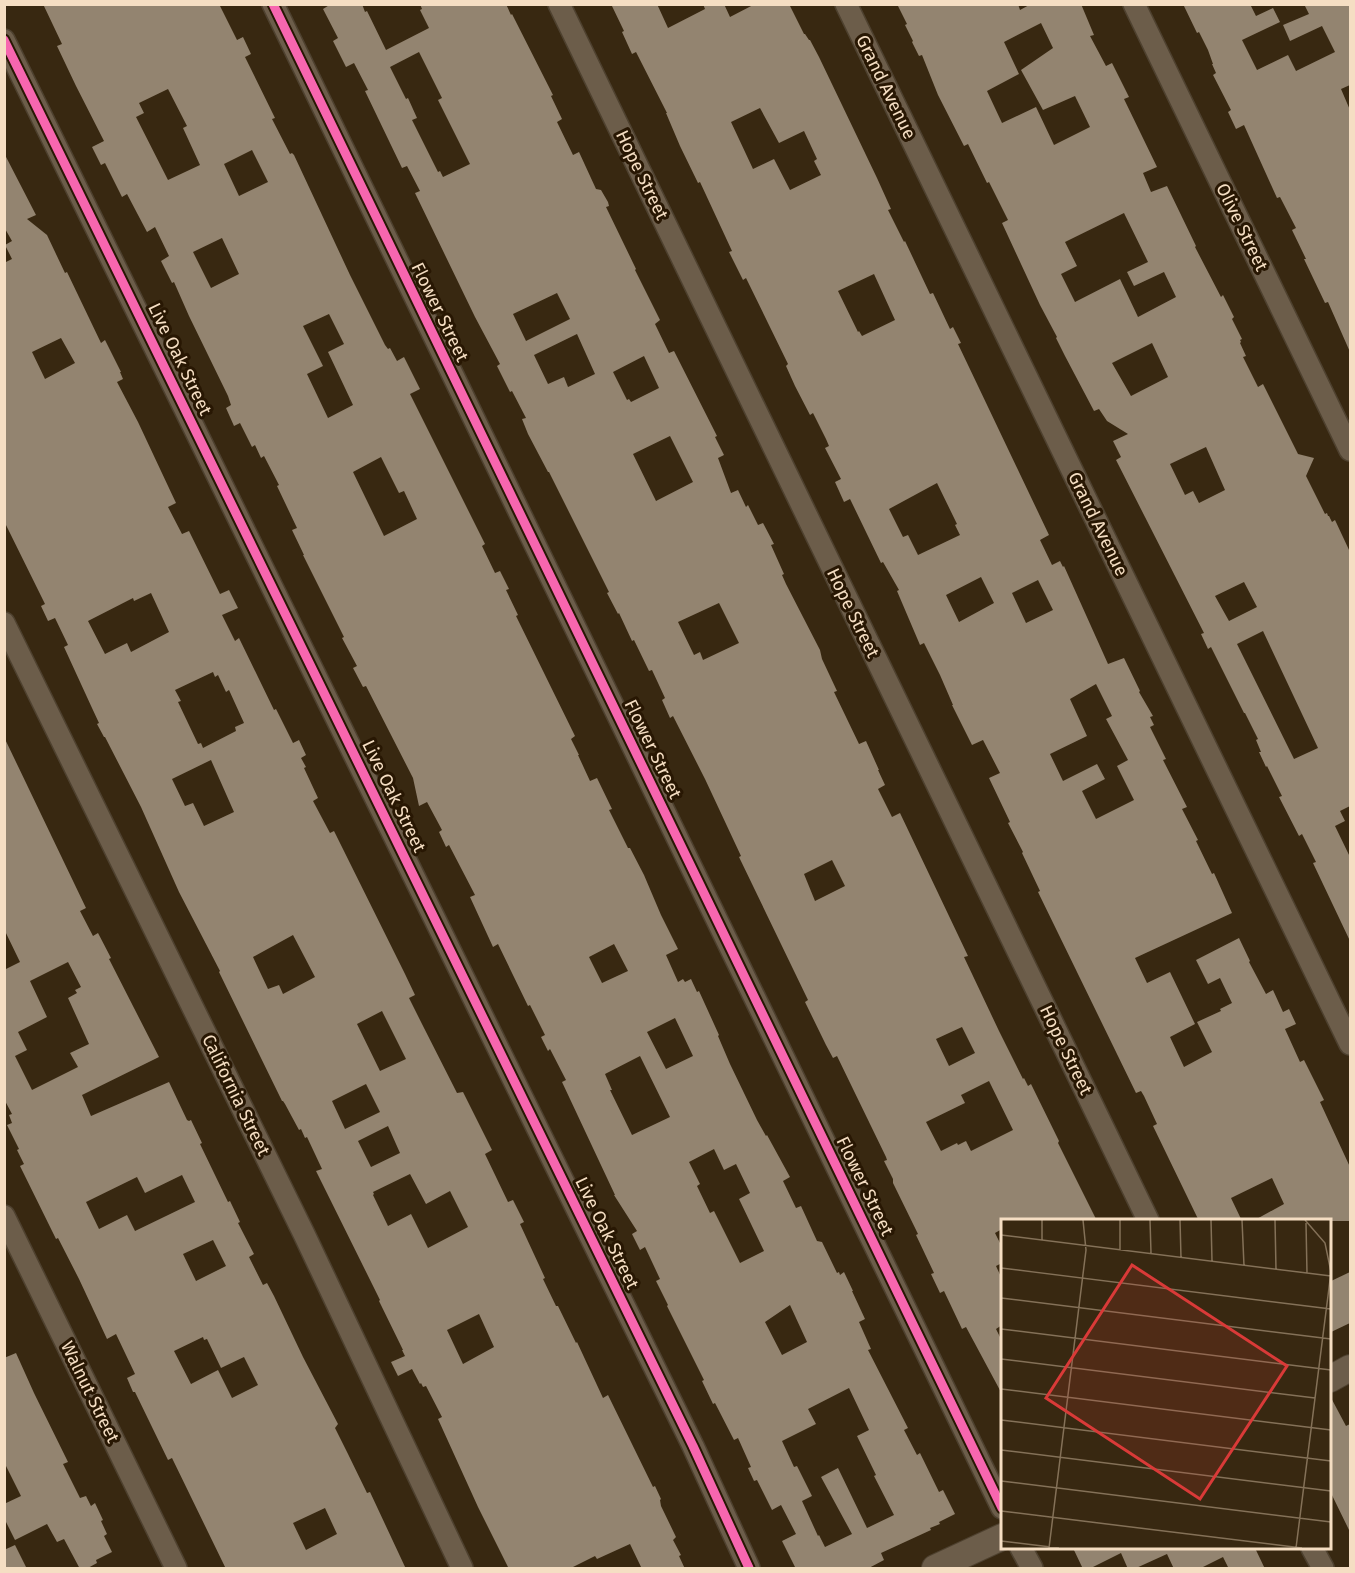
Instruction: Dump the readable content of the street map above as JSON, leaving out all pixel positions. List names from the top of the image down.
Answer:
{
  "streets": {
    "street": [
      "Grand Avenue",
      "Hope Street",
      "Olive Street",
      "Flower Street",
      "Live Oak Street",
      "California Street",
      "Walnut Street"
    ]
  }
}
